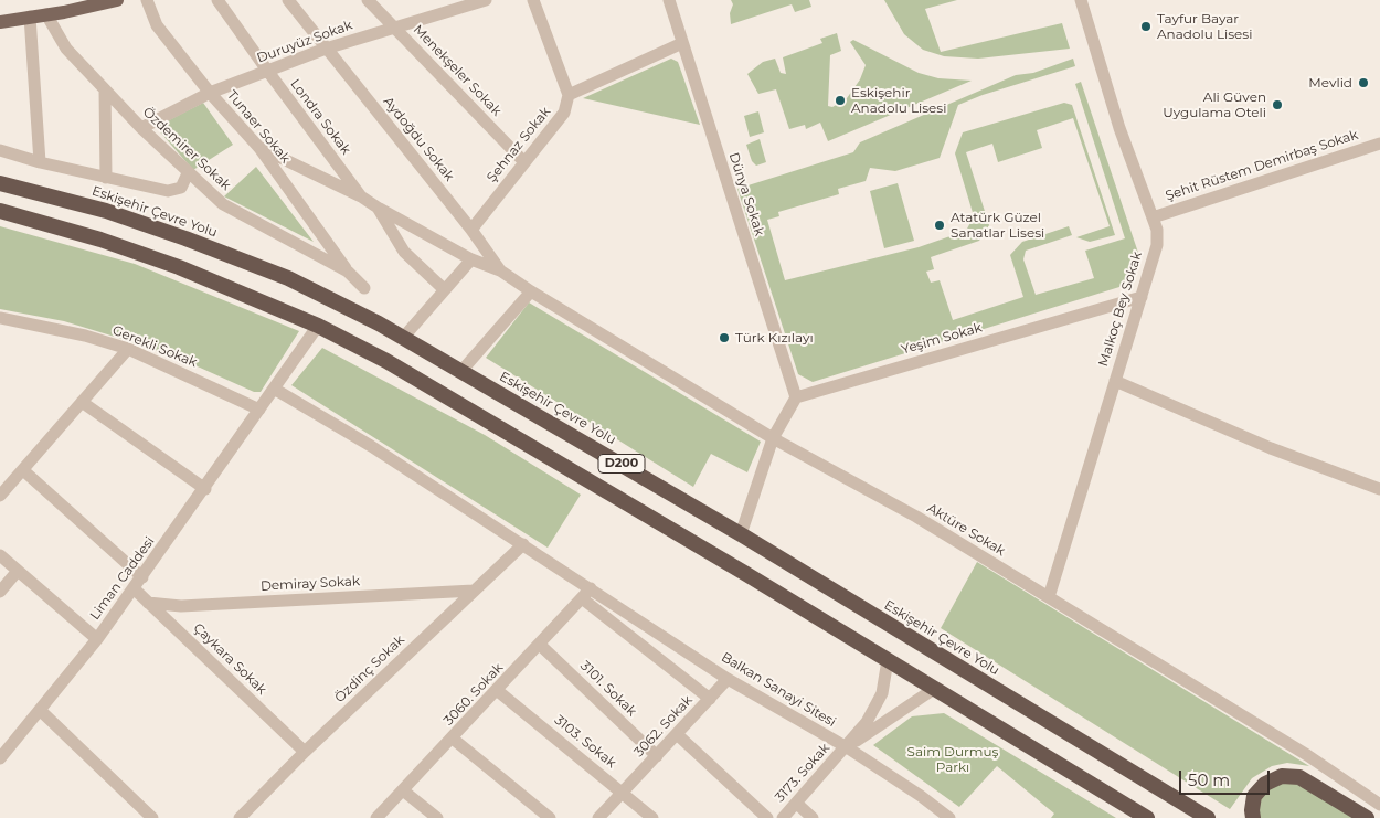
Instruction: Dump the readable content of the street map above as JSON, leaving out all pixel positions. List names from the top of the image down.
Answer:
{
  "streets": {
    "highway": ["Eskişehir Çevre Yolu", "D200"],
    "street": [
      "Duruyüz Sokak",
      "Menekşeler Sokak",
      "Londra Sokak",
      "Tunaer Sokak",
      "Aydoğdu Sokak",
      "Şehnaz Sokak",
      "Özdemirer Sokak",
      "Şehit Rüstem Demirbaş Sokak",
      "Dünya Sokak",
      "Malkoç Bey Sokak",
      "Yeşim Sokak",
      "Gerekli Sokak",
      "Aktüre Sokak",
      "Liman Caddesi",
      "Demiray Sokak",
      "Çaykara Sokak",
      "Özdinç Sokak",
      "3101. Sokak",
      "Balkan Sanayi Sitesi",
      "3060. Sokak",
      "3062. Sokak",
      "3103. Sokak",
      "3173. Sokak"
    ]
  },
  "crossings": [
    ["Duruyüz Sokak", "Menekşeler Sokak"],
    ["Duruyüz Sokak", "Londra Sokak"],
    ["Duruyüz Sokak", "Tunaer Sokak"],
    ["Duruyüz Sokak", "Aydoğdu Sokak"],
    ["Duruyüz Sokak", "Özdemirer Sokak"],
    ["Menekşeler Sokak", "Şehnaz Sokak"],
    ["Londra Sokak", "Tunaer Sokak"],
    ["Tunaer Sokak", "Özdemirer Sokak"],
    ["Aydoğdu Sokak", "Şehnaz Sokak"],
    ["Aydoğdu Sokak", "Aktüre Sokak"],
    ["Şehit Rüstem Demirbaş Sokak", "Malkoç Bey Sokak"],
    ["Dünya Sokak", "Yeşim Sokak"],
    ["Malkoç Bey Sokak", "Yeşim Sokak"],
    ["Malkoç Bey Sokak", "Aktüre Sokak"],
    ["Gerekli Sokak", "Liman Caddesi"],
    ["D200", "Liman Caddesi"],
    ["D200", "3173. Sokak"],
    ["Liman Caddesi", "Çaykara Sokak"],
    ["Demiray Sokak", "Çaykara Sokak"],
    ["Demiray Sokak", "Özdinç Sokak"],
    ["Çaykara Sokak", "Özdinç Sokak"],
    ["3101. Sokak", "3060. Sokak"],
    ["3101. Sokak", "3062. Sokak"],
    ["Balkan Sanayi Sitesi", "3060. Sokak"],
    ["Balkan Sanayi Sitesi", "3062. Sokak"],
    ["Balkan Sanayi Sitesi", "3173. Sokak"],
    ["3060. Sokak", "3103. Sokak"],
    ["3062. Sokak", "3103. Sokak"]
  ],
  "parks": ["Saim Durmuş Parkı"],
  "places": [
    "Tayfur Bayar Anadolu Lisesi",
    "Mevlid",
    "Eskişehir Anadolu Lisesi",
    "Ali Güven Uygulama Oteli",
    "Atatürk Güzel Sanatlar Lisesi",
    "Türk Kızılayı"
  ],
  "scale_bar": "50 m"
}
